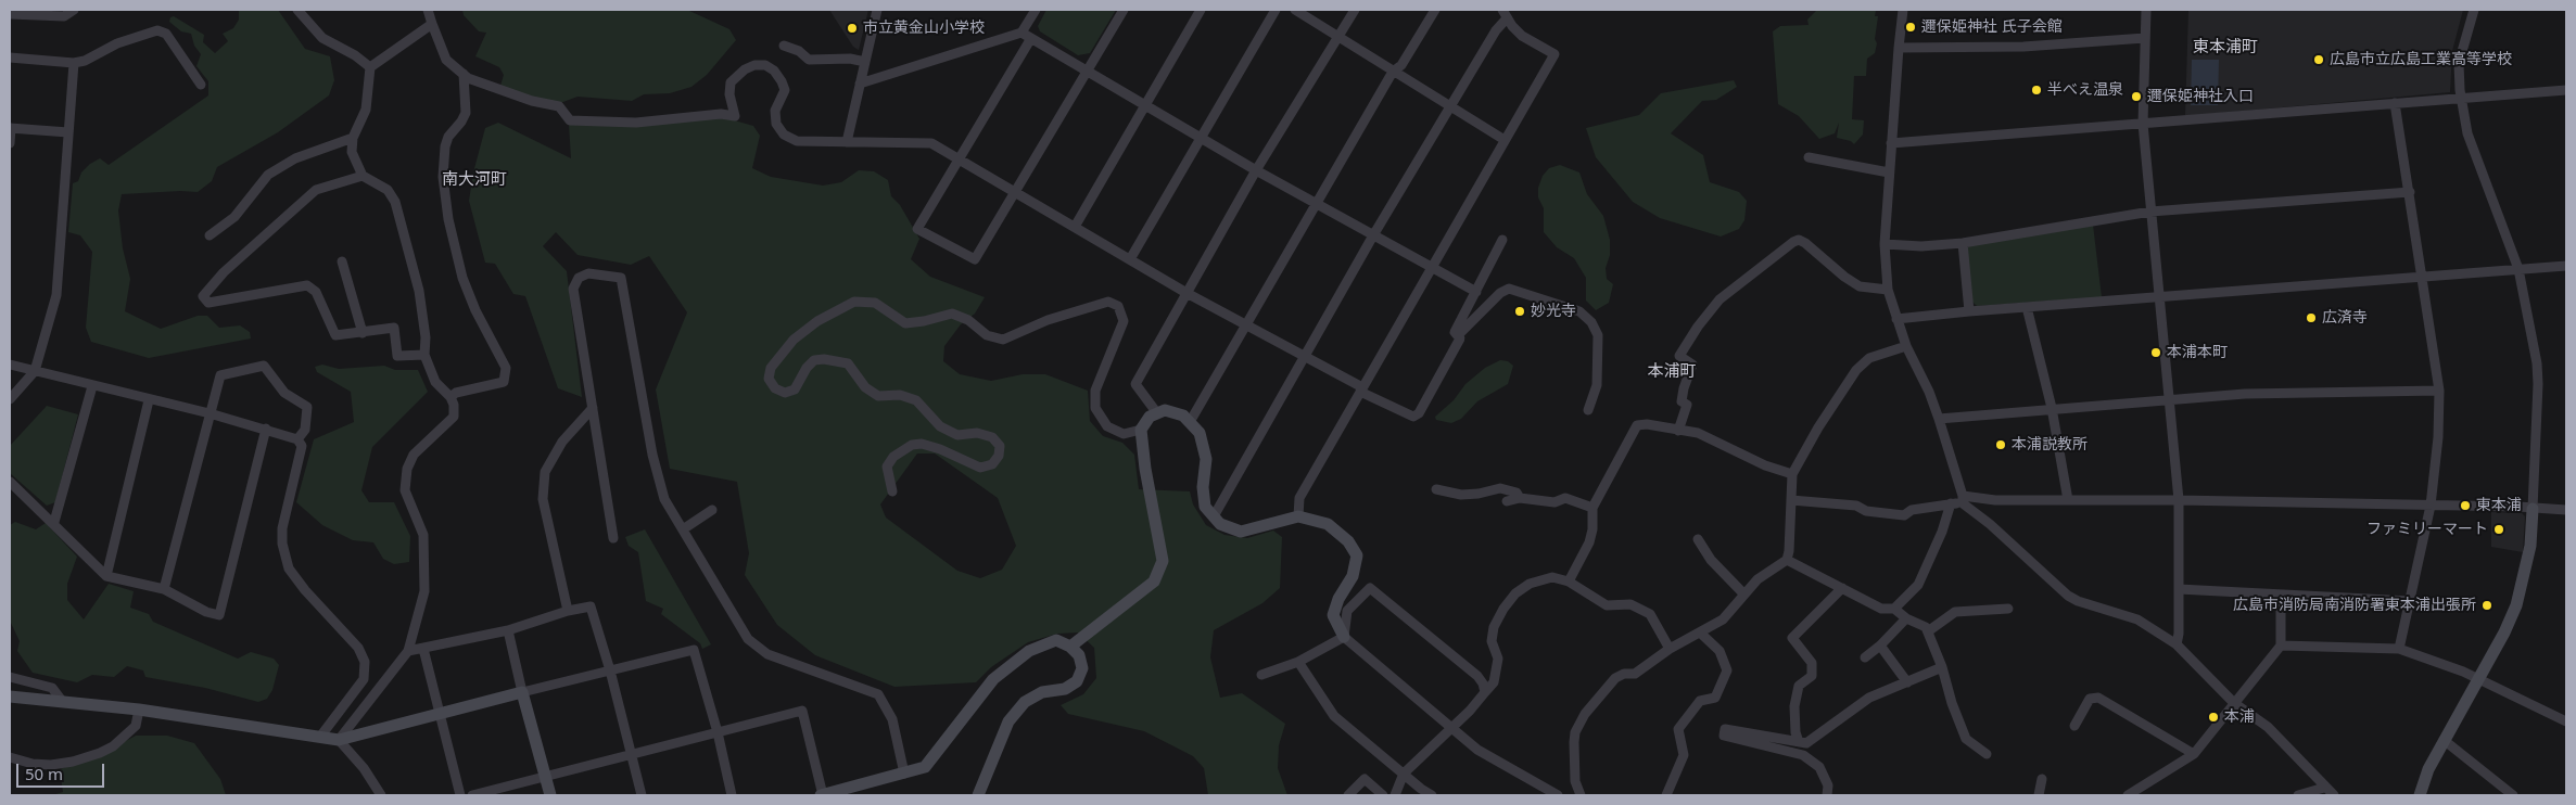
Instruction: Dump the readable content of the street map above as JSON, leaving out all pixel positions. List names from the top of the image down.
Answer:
{
  "districts": ["東本浦町", "南大河町", "本浦町"],
  "places": [
    "邇保姫神社 氏子会館",
    "市立黄金山小学校",
    "広島市立広島工業高等学校",
    "半べえ温泉",
    "邇保姫神社入口",
    "妙光寺",
    "広済寺",
    "本浦本町",
    "本浦説教所",
    "東本浦",
    "ファミリーマート",
    "広島市消防局南消防署東本浦出張所",
    "本浦"
  ],
  "scale_bar": "50 m"
}
